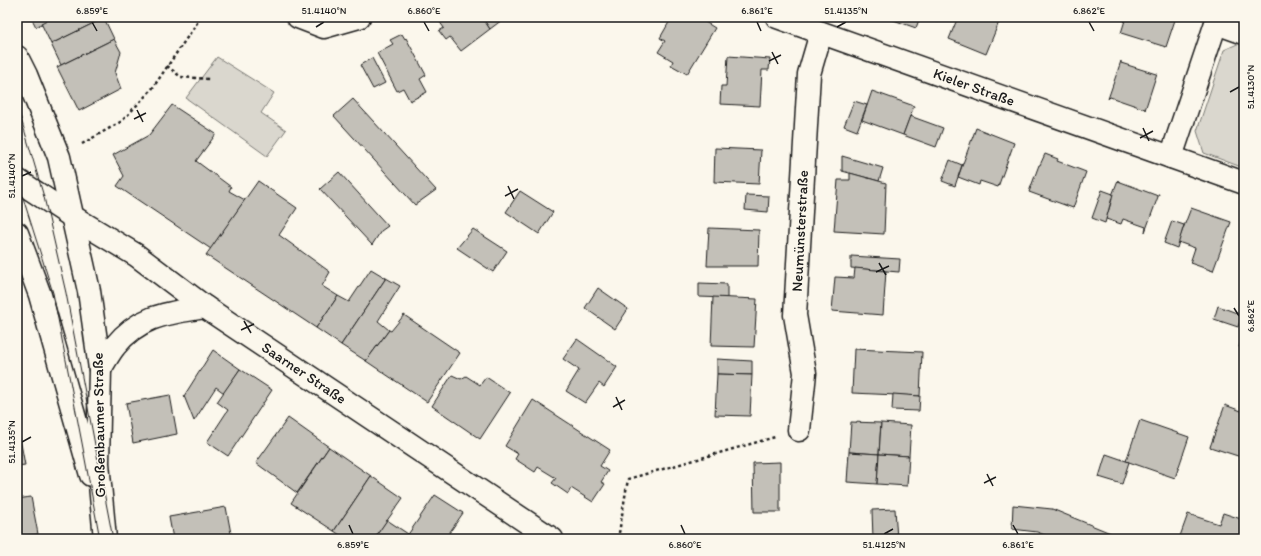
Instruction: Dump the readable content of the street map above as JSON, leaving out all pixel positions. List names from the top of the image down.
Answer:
{
  "streets": {
    "main road": [
      "Kieler Straße",
      "Neumünsterstraße",
      "Saarner Straße",
      "Großenbaumer Straße"
    ]
  },
  "crossings": [
    ["Kieler Straße", "Neumünsterstraße"],
    ["Saarner Straße", "Großenbaumer Straße"]
  ],
  "coordinates": [
    "6.859°E",
    "51.4140°N",
    "6.860°E",
    "6.861°E",
    "51.4135°N",
    "6.862°E",
    "51.4130°N",
    "51.4125°N"
  ]
}
